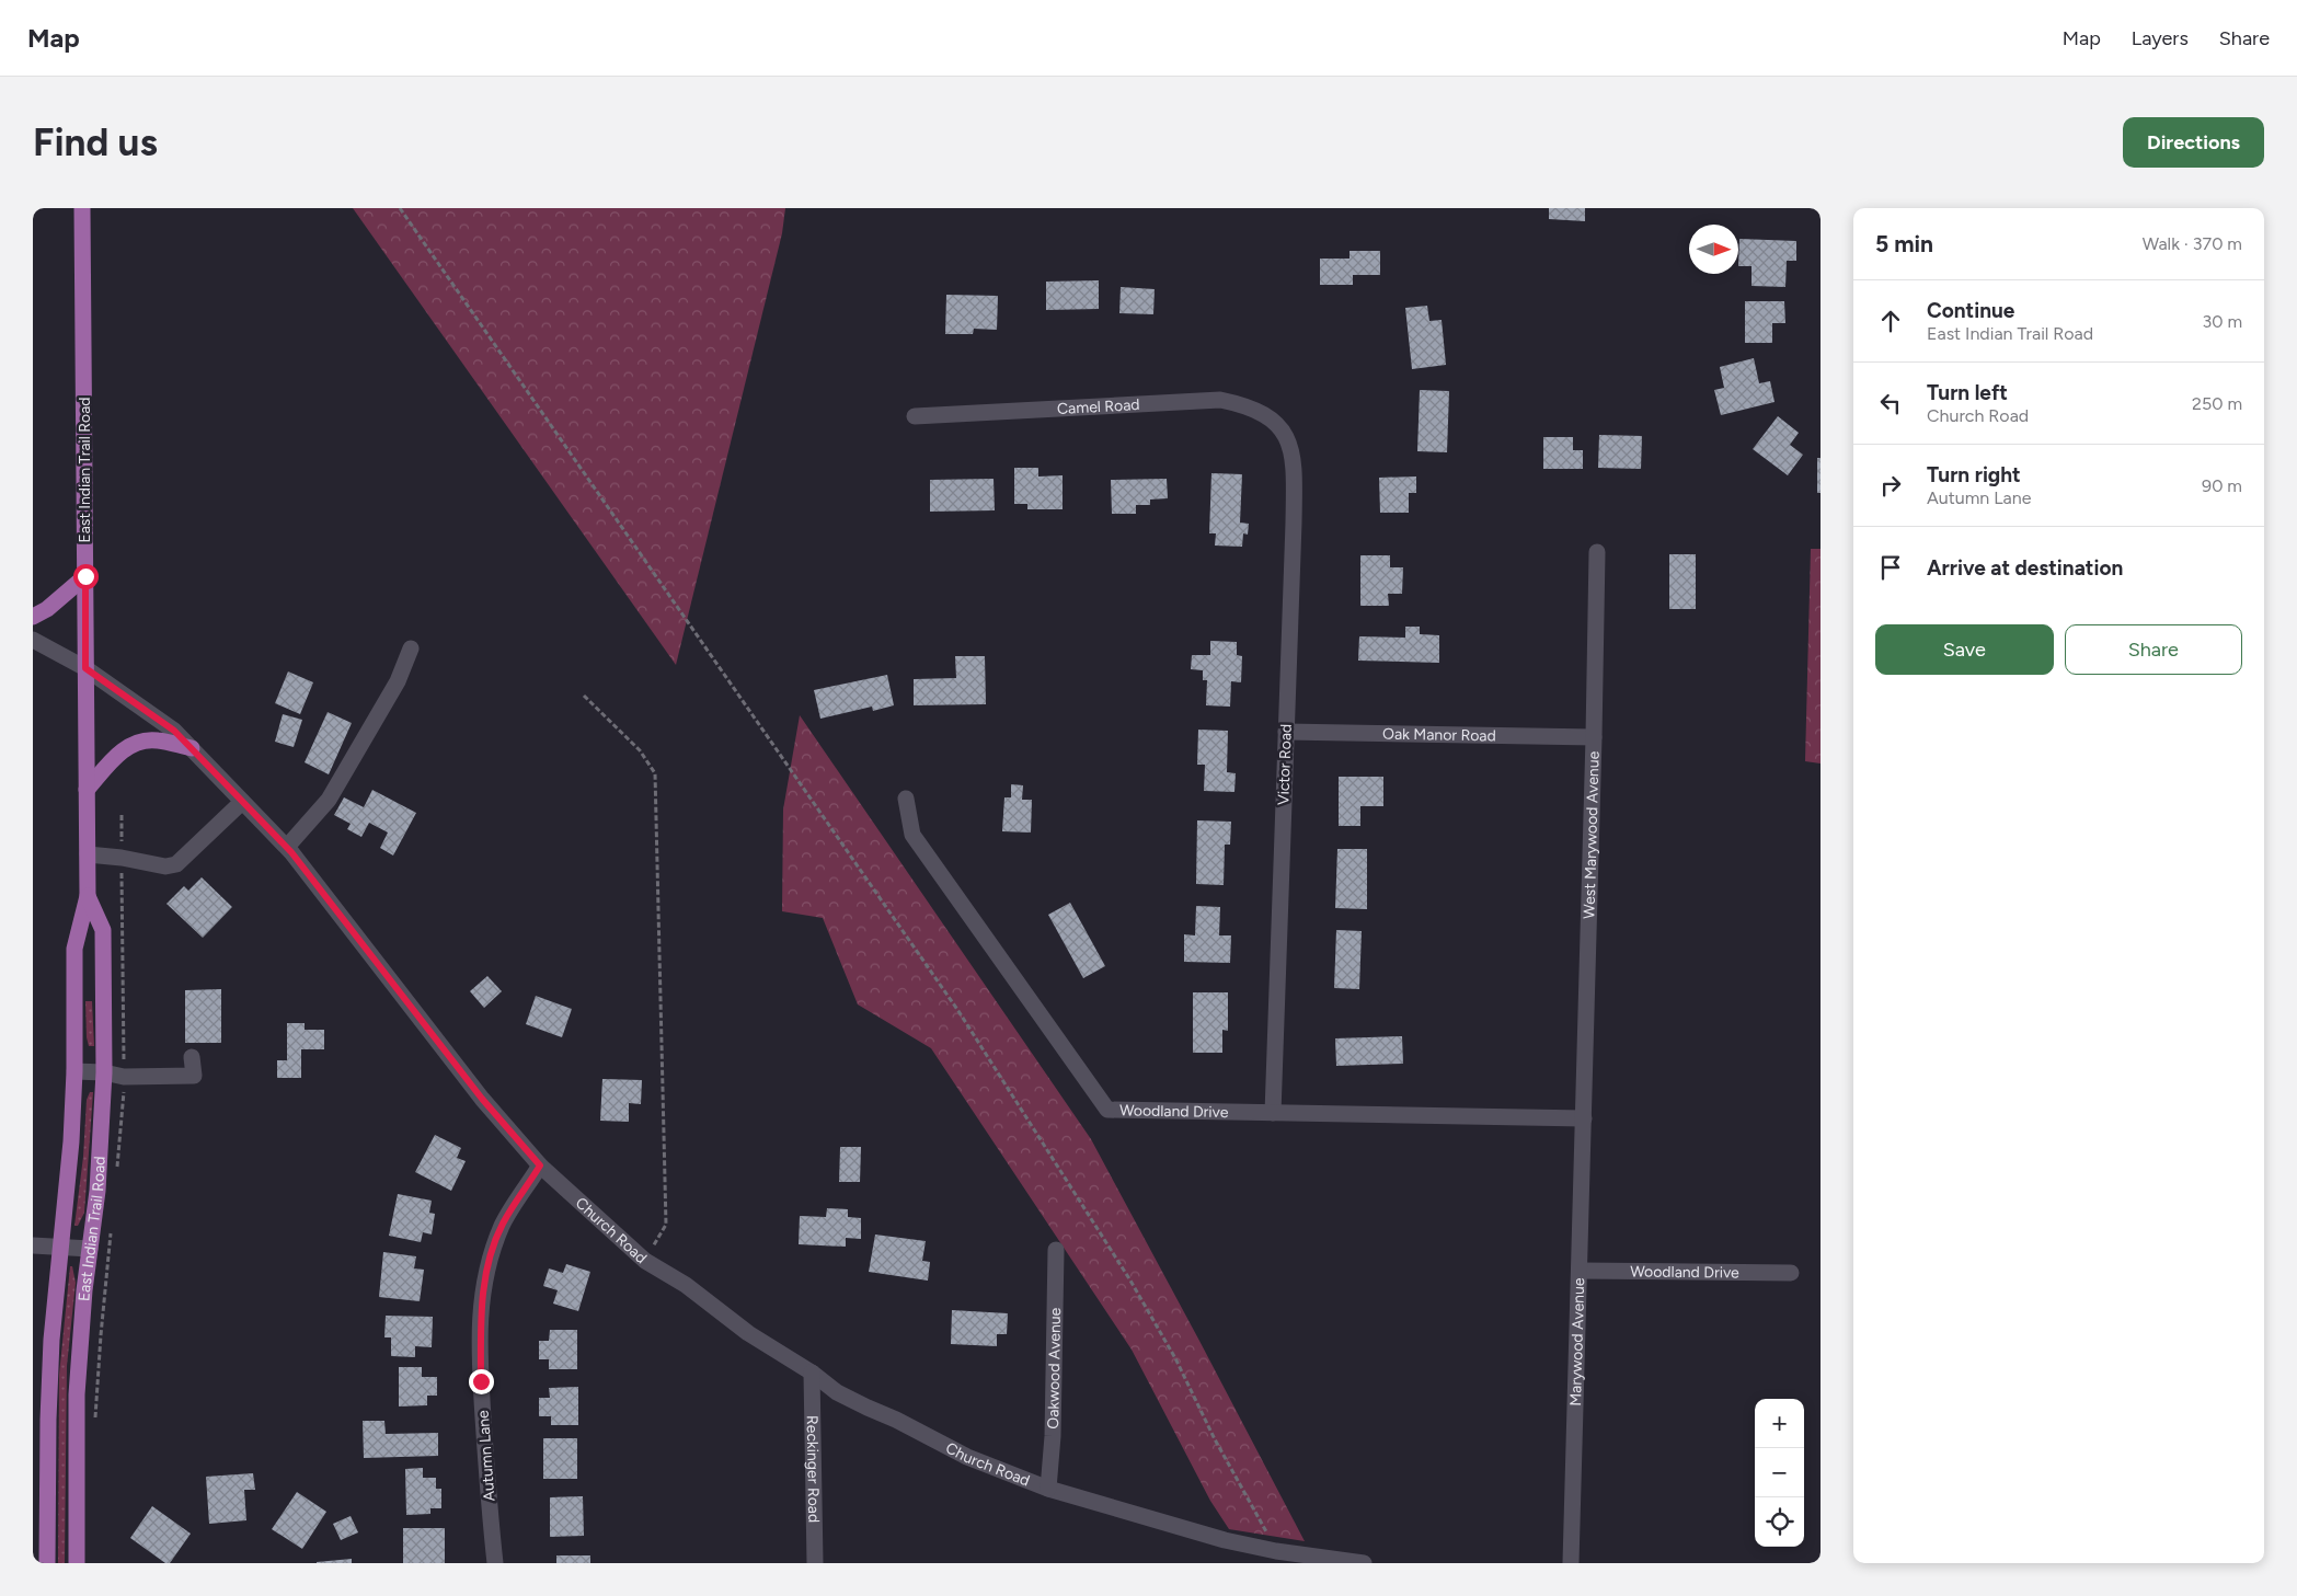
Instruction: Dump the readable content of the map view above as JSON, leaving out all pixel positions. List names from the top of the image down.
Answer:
{
  "streets": {
    "main road": ["East Indian Trail Road"],
    "street": [
      "Camel Road",
      "Oak Manor Road",
      "Victor Road",
      "West Marywood Avenue",
      "Woodland Drive",
      "Church Road",
      "Marywood Avenue",
      "Oakwood Avenue",
      "Autumn Lane",
      "Reckinger Road"
    ]
  },
  "crossings": [
    ["Camel Road", "Victor Road"],
    ["East Indian Trail Road", "Church Road"],
    ["Oak Manor Road", "Victor Road"],
    ["Oak Manor Road", "West Marywood Avenue"],
    ["Victor Road", "Woodland Drive"],
    ["West Marywood Avenue", "Woodland Drive"],
    ["West Marywood Avenue", "Marywood Avenue"],
    ["Woodland Drive", "Marywood Avenue"],
    ["Church Road", "Oakwood Avenue"],
    ["Church Road", "Autumn Lane"],
    ["Church Road", "Reckinger Road"]
  ],
  "north": "right",
  "page": {
    "header": "Map",
    "nav": ["Map", "Layers", "Share"],
    "buttons": [
      "Directions",
      ["Save", "Share"]
    ],
    "title": "Find us",
    "heading": ["5 min", "Walk · 370 m"],
    "list": [
      ["Continue", "East Indian Trail Road", "30 m"],
      ["Turn left", "Church Road", "250 m"],
      ["Turn right", "Autumn Lane", "90 m"],
      "Arrive at destination"
    ],
    "map_buttons": ["+", "−"]
  }
}
